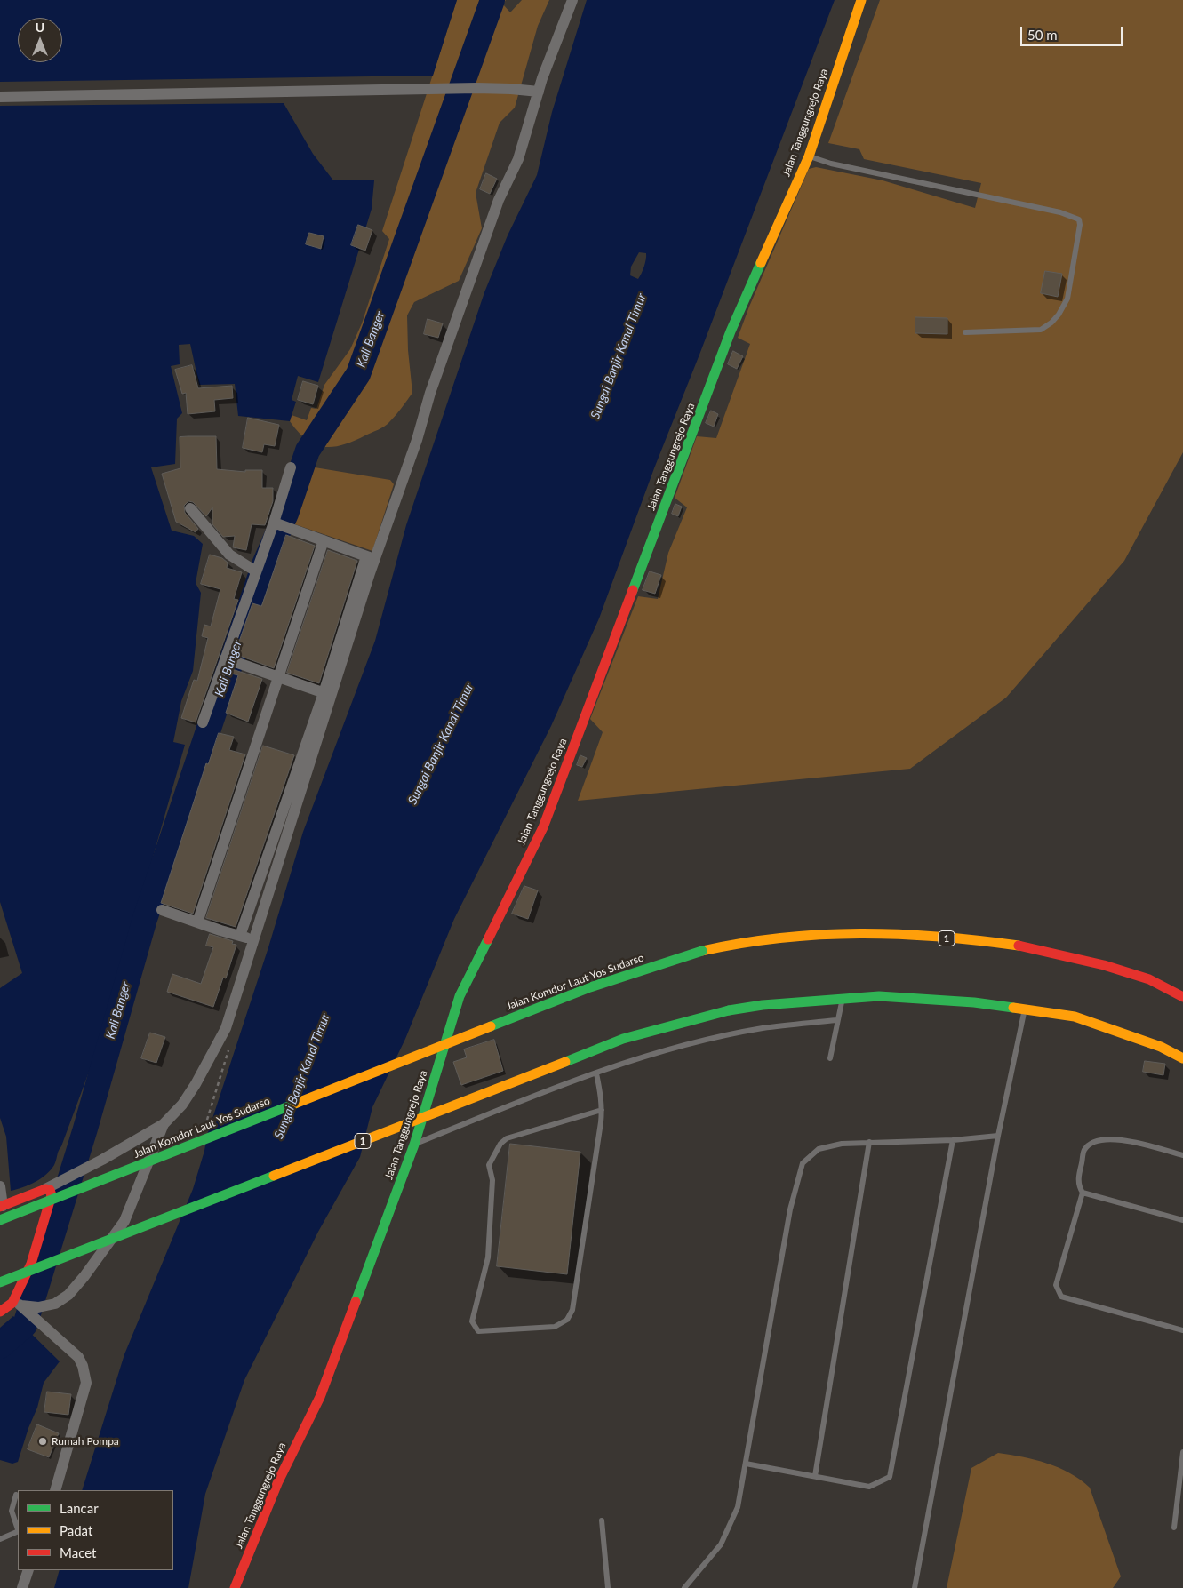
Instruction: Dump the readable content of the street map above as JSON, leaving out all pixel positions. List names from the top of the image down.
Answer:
{
  "streets": {
    "main road": ["Jalan Tanggungrejo Raya", "1", "Jalan Komdor Laut Yos Sudarso"]
  },
  "water": ["Kali Banger", "Sungai Banjir Kanal Timur"],
  "places": ["Rumah Pompa"],
  "legend": ["Lancar", "Padat", "Macet"],
  "scale_bar": "50 m",
  "north": "top"
}
